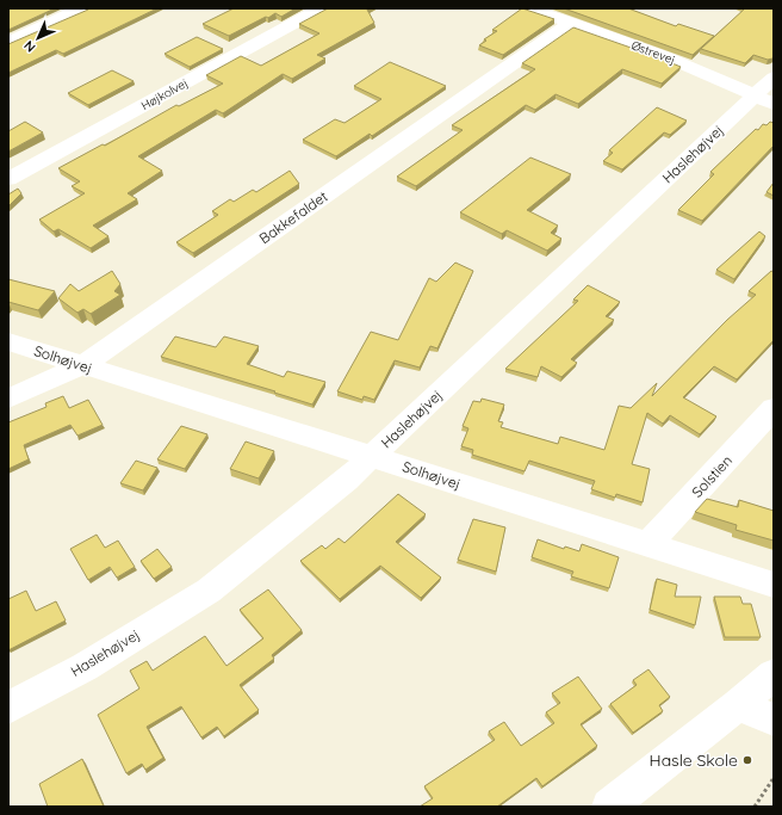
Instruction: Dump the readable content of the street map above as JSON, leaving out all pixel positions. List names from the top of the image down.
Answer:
{
  "streets": {
    "street": [
      "Østrevej",
      "Højkolvej",
      "Haslehøjvej",
      "Bakkefaldet",
      "Solhøjvej",
      "Solstien"
    ]
  },
  "crossings": [
    ["Østrevej", "Haslehøjvej"],
    ["Østrevej", "Bakkefaldet"],
    ["Haslehøjvej", "Solhøjvej"],
    ["Bakkefaldet", "Solhøjvej"],
    ["Solhøjvej", "Solstien"]
  ],
  "places": ["Hasle Skole"],
  "north": "bottom left"
}
